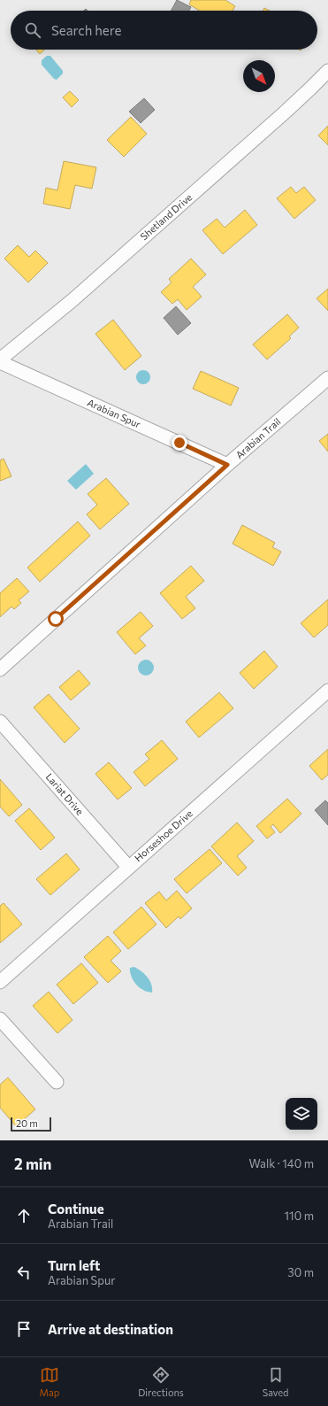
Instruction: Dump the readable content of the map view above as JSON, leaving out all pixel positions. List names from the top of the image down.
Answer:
{
  "streets": {
    "street": [
      "Shetland Drive",
      "Arabian Spur",
      "Arabian Trail",
      "Lariat Drive",
      "Horseshoe Drive"
    ]
  },
  "crossings": [
    ["Shetland Drive", "Arabian Spur"],
    ["Arabian Spur", "Arabian Trail"],
    ["Lariat Drive", "Horseshoe Drive"]
  ],
  "scale_bar": "20 m",
  "north": "bottom right",
  "page": {
    "search": "Search here",
    "scale": "20 m",
    "heading": ["2 min", "Walk · 140 m"],
    "list": [
      ["Continue", "Arabian Trail", "110 m"],
      ["Turn left", "Arabian Spur", "30 m"],
      "Arrive at destination"
    ],
    "nav": ["Map", "Directions", "Saved"]
  }
}
